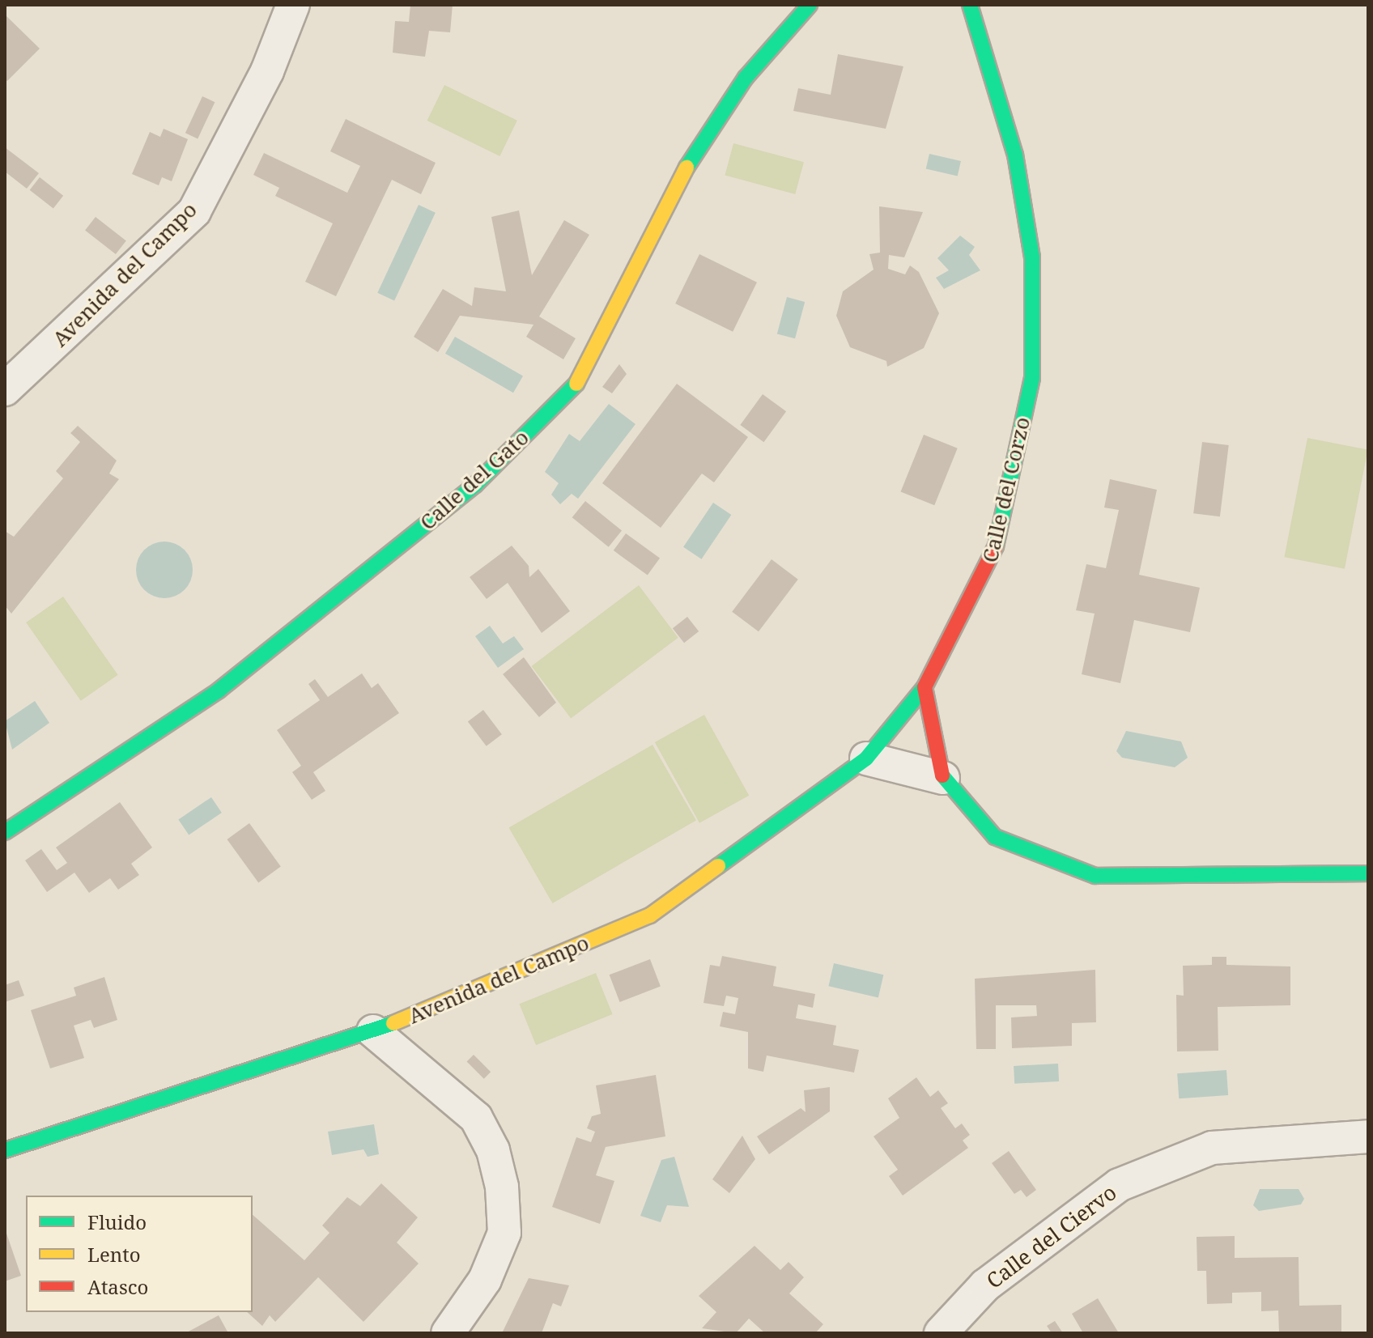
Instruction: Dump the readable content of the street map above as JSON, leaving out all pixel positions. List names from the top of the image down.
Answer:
{
  "streets": {
    "street": [
      "Avenida del Campo",
      "Calle del Gato",
      "Calle del Corzo",
      "Calle del Ciervo"
    ]
  },
  "crossings": [
    ["Avenida del Campo", "Calle del Corzo"]
  ],
  "legend": ["Fluido", "Lento", "Atasco"]
}
